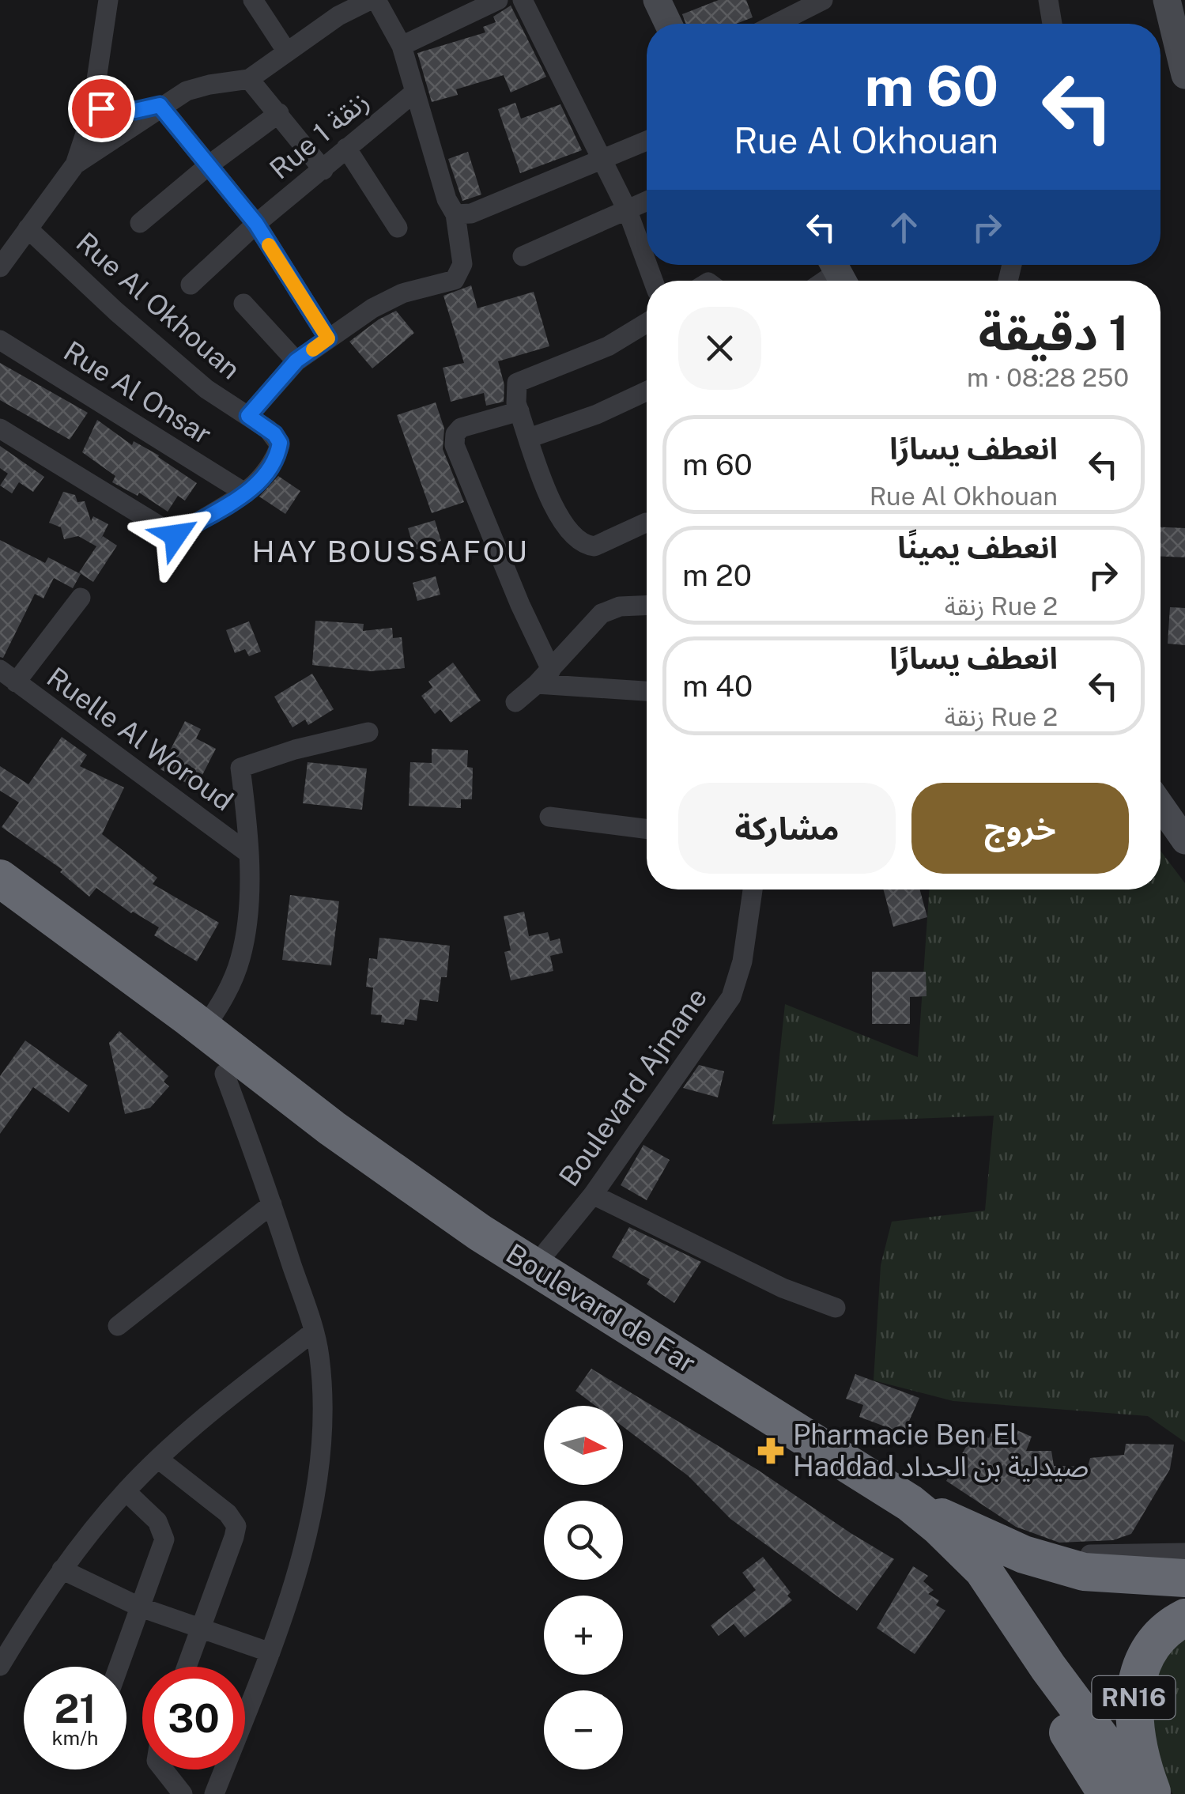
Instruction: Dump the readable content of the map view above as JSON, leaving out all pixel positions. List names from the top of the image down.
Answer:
{
  "streets": {
    "highway": ["Boulevard de Far", "RN16"],
    "street": [
      "Rue 1 زنقة",
      "Rue Al Okhouan",
      "Rue Al Onsar",
      "Ruelle Al Woroud",
      "Boulevard Ajmane"
    ]
  },
  "crossings": [
    ["Rue Al Okhouan", "Rue Al Onsar"],
    ["Boulevard Ajmane", "Boulevard de Far"]
  ],
  "districts": ["HAY BOUSSAFOU"],
  "places": {
    "pharmacy": ["Pharmacie Ben El Haddad صيدلية بن الحداد"]
  },
  "north": "right",
  "page": {
    "turn": ["60 m", "Rue Al Okhouan"],
    "heading": ["1 دقيقة", "250 m · 08:28"],
    "list": [
      {
        "name": "انعطف يسارًا",
        "note": "Rue Al Okhouan",
        "value": "60 m"
      },
      {
        "name": "انعطف يمينًا",
        "note": "Rue 2 زنقة",
        "value": "20 m"
      },
      {
        "name": "انعطف يسارًا",
        "note": "Rue 2 زنقة",
        "value": "40 m"
      }
    ],
    "buttons": ["خروج", "مشاركة"],
    "map_buttons": ["+", "−"],
    "speed": "21 km/h",
    "limit": "30"
  }
}
